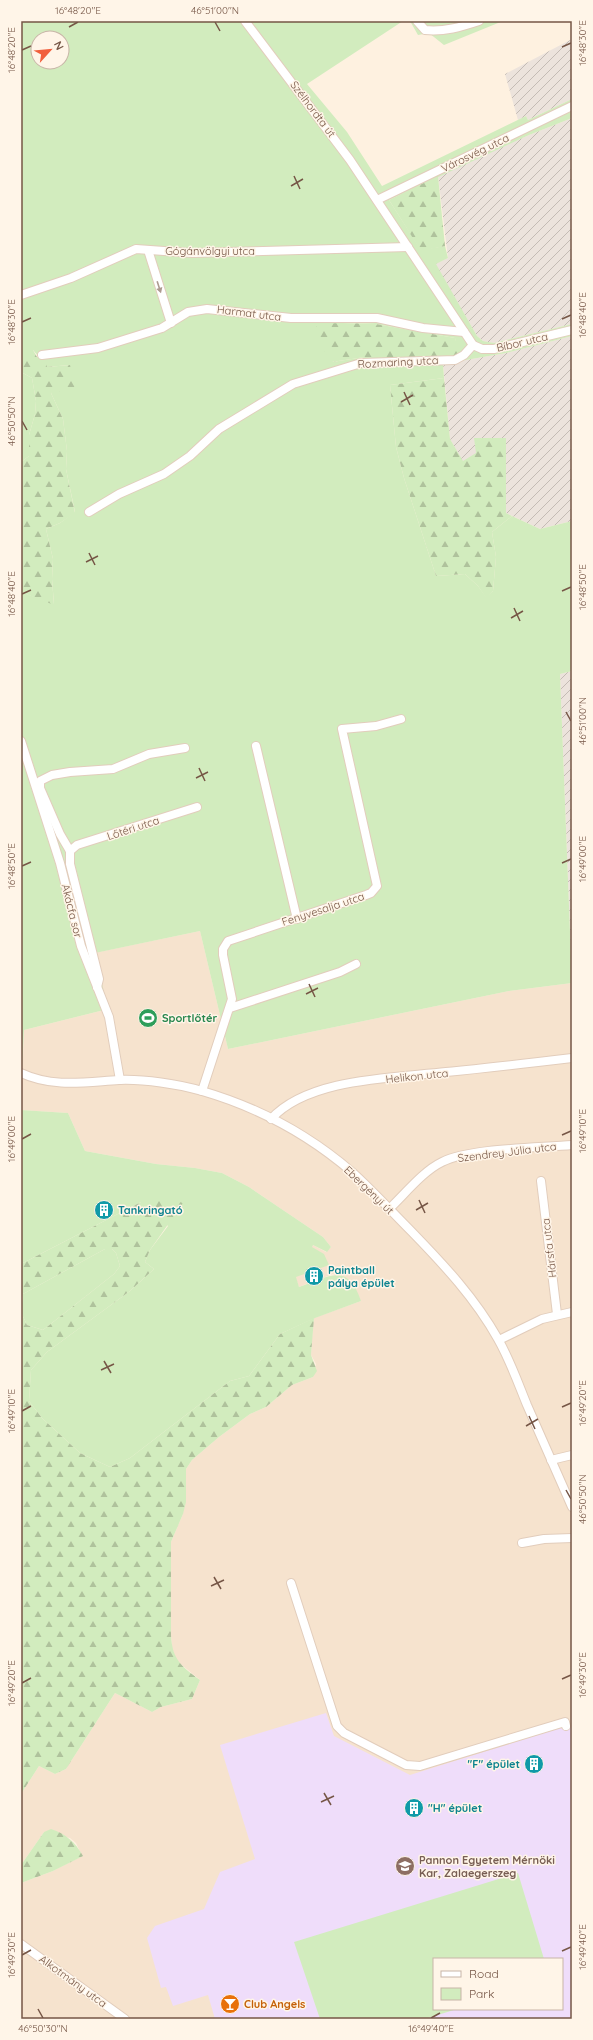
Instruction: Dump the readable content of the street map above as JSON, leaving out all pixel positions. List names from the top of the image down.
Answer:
{
  "streets": {
    "street": [
      "Szélhordta út",
      "Városvég utca",
      "Gógánvölgyi utca",
      "Harmat utca",
      "Bíbor utca",
      "Rozmaring utca",
      "Lőtéri utca",
      "Fenyvesalja utca",
      "Akácfa sor",
      "Helikon utca",
      "Szendrey Júlia utca",
      "Ebergényi út",
      "Hársfa utca",
      "Alkotmány utca"
    ]
  },
  "crossings": [
    ["Szélhordta út", "Városvég utca"],
    ["Bíbor utca", "Rozmaring utca"],
    ["Fenyvesalja utca", "Ebergényi út"],
    ["Akácfa sor", "Ebergényi út"],
    ["Helikon utca", "Ebergényi út"],
    ["Szendrey Júlia utca", "Ebergényi út"]
  ],
  "places": {
    "sports": ["Sportlőtér"],
    "building": [
      "Tankringató",
      "Paintball pálya épület",
      "\"F\" épület",
      "\"H\" épület"
    ],
    "school or university": ["Pannon Egyetem Mérnöki Kar, Zalaegerszeg"],
    "bar": ["Club Angels"]
  },
  "legend": ["Road", "Park"],
  "north": "top right",
  "coordinates": [
    "16°48'20\"E",
    "46°51'00\"N",
    "16°48'30\"E",
    "16°48'40\"E",
    "46°50'50\"N",
    "16°48'50\"E",
    "16°49'00\"E",
    "16°49'10\"E",
    "16°49'20\"E",
    "16°49'30\"E",
    "16°49'40\"E",
    "46°50'30\"N"
  ]
}
